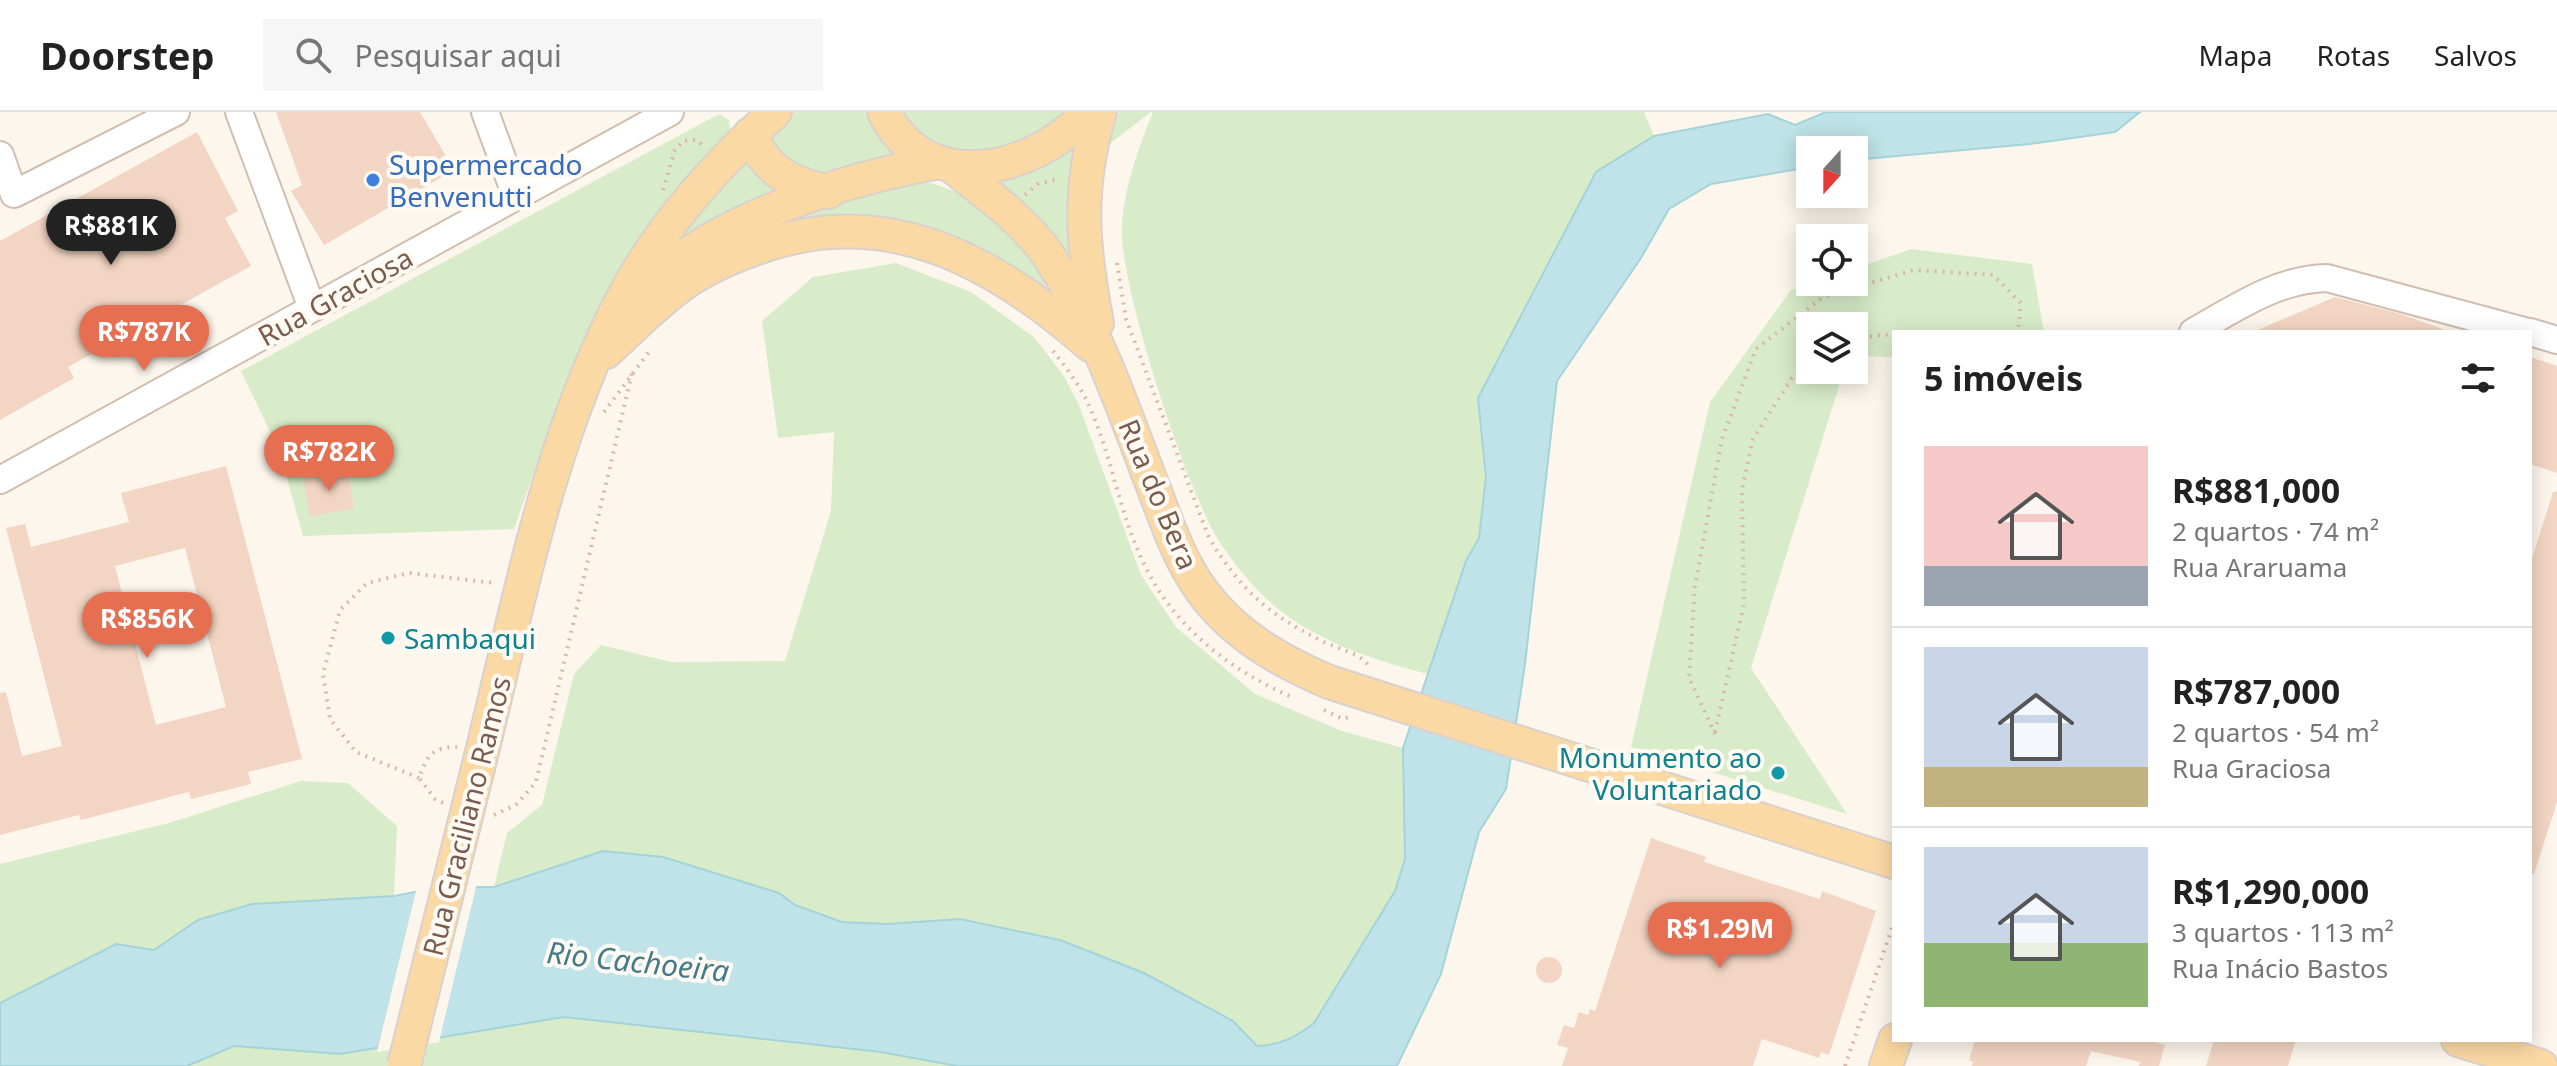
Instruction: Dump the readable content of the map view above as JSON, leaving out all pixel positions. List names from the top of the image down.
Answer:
{
  "streets": {
    "main road": ["Rua do Bera", "Rua Graciliano Ramos"],
    "street": ["Rua Graciosa"]
  },
  "crossings": [
    ["Rua do Bera", "Rua Graciliano Ramos"]
  ],
  "water": ["Rio Cachoeira"],
  "places": ["Supermercado Benvenutti", "Sambaqui", "Monumento ao Voluntariado"],
  "north": "bottom",
  "page": {
    "header": "Doorstep",
    "search": "Pesquisar aqui",
    "nav": ["Mapa", "Rotas", "Salvos"],
    "price": [
      "R$881K",
      "R$787K",
      "R$782K",
      "R$856K",
      "R$1.29M"
    ],
    "heading": "5 imóveis",
    "list": [
      {
        "name": "R$881,000",
        "note": "2 quartos · 74 m² · Rua Araruama"
      },
      {
        "name": "R$787,000",
        "note": "2 quartos · 54 m² · Rua Graciosa"
      },
      {
        "name": "R$1,290,000",
        "note": "3 quartos · 113 m² · Rua Inácio Bastos"
      }
    ]
  }
}
